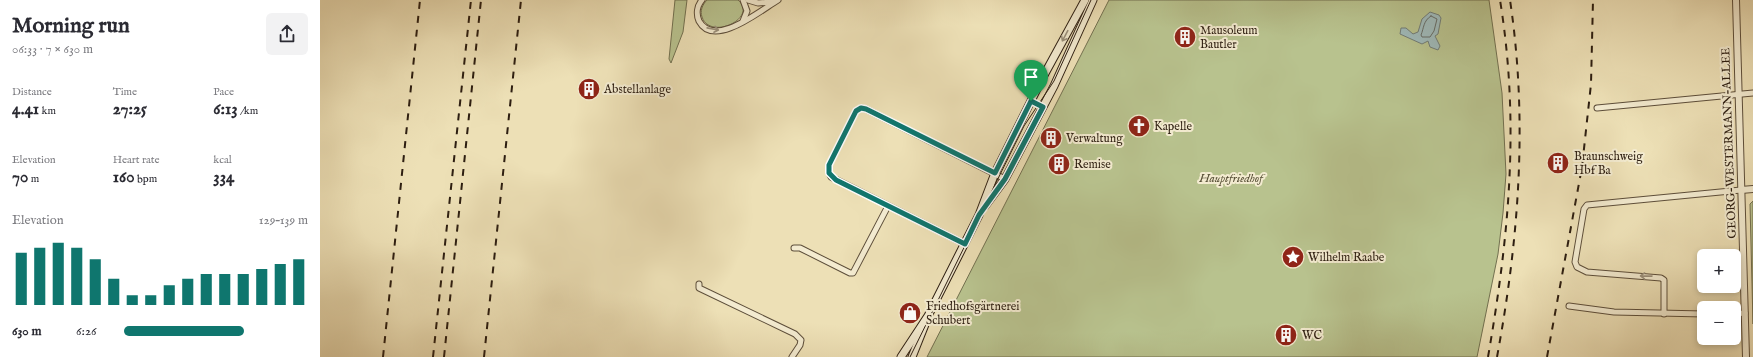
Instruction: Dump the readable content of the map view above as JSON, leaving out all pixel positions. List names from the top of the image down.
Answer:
{
  "streets": {
    "street": ["GEORG-WESTERMANN-ALLEE"]
  },
  "parks": ["Hauptfriedhof"],
  "places": {
    "building": [
      "Mausoleum Bautler",
      "Abstellanlage",
      "Verwaltung",
      "Braunschweig Hbf Ba",
      "Remise",
      "WC"
    ],
    "church": ["Kapelle"],
    "place": ["Wilhelm Raabe"],
    "shop": ["Friedhofsgärtnerei Schubert"]
  },
  "page": {
    "heading": ["Morning run", "06:33 · 7 × 630 m"],
    "stats": [
      ["Distance", "4.41 km"],
      ["Time", "27:25"],
      ["Pace", "6:13 /km"],
      ["Elevation", "70 m"],
      ["Heart rate", "160 bpm"],
      ["kcal", "334"]
    ],
    "chart": ["Elevation", "129–139 m"],
    "map_buttons": ["+", "−"],
    "list": [
      {
        "name": "630 m",
        "note": "6:26"
      }
    ]
  }
}
